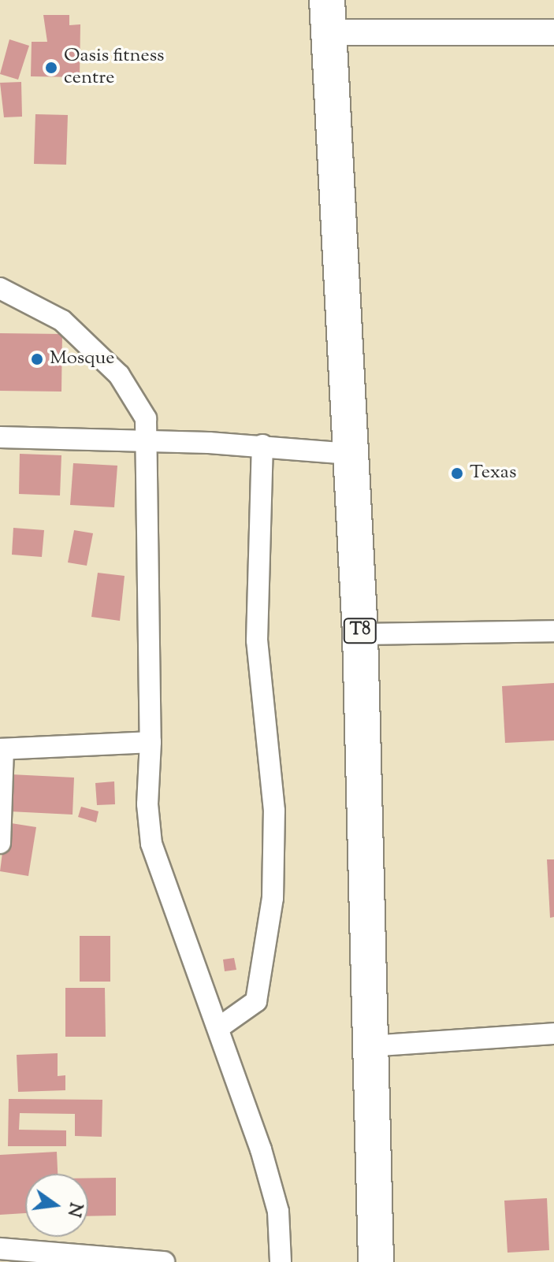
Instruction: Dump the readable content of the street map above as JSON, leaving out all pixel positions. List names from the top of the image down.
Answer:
{
  "streets": {
    "highway": ["T8"]
  },
  "places": ["Oasis fitness centre", "Mosque", "Texas"],
  "north": "right"
}
